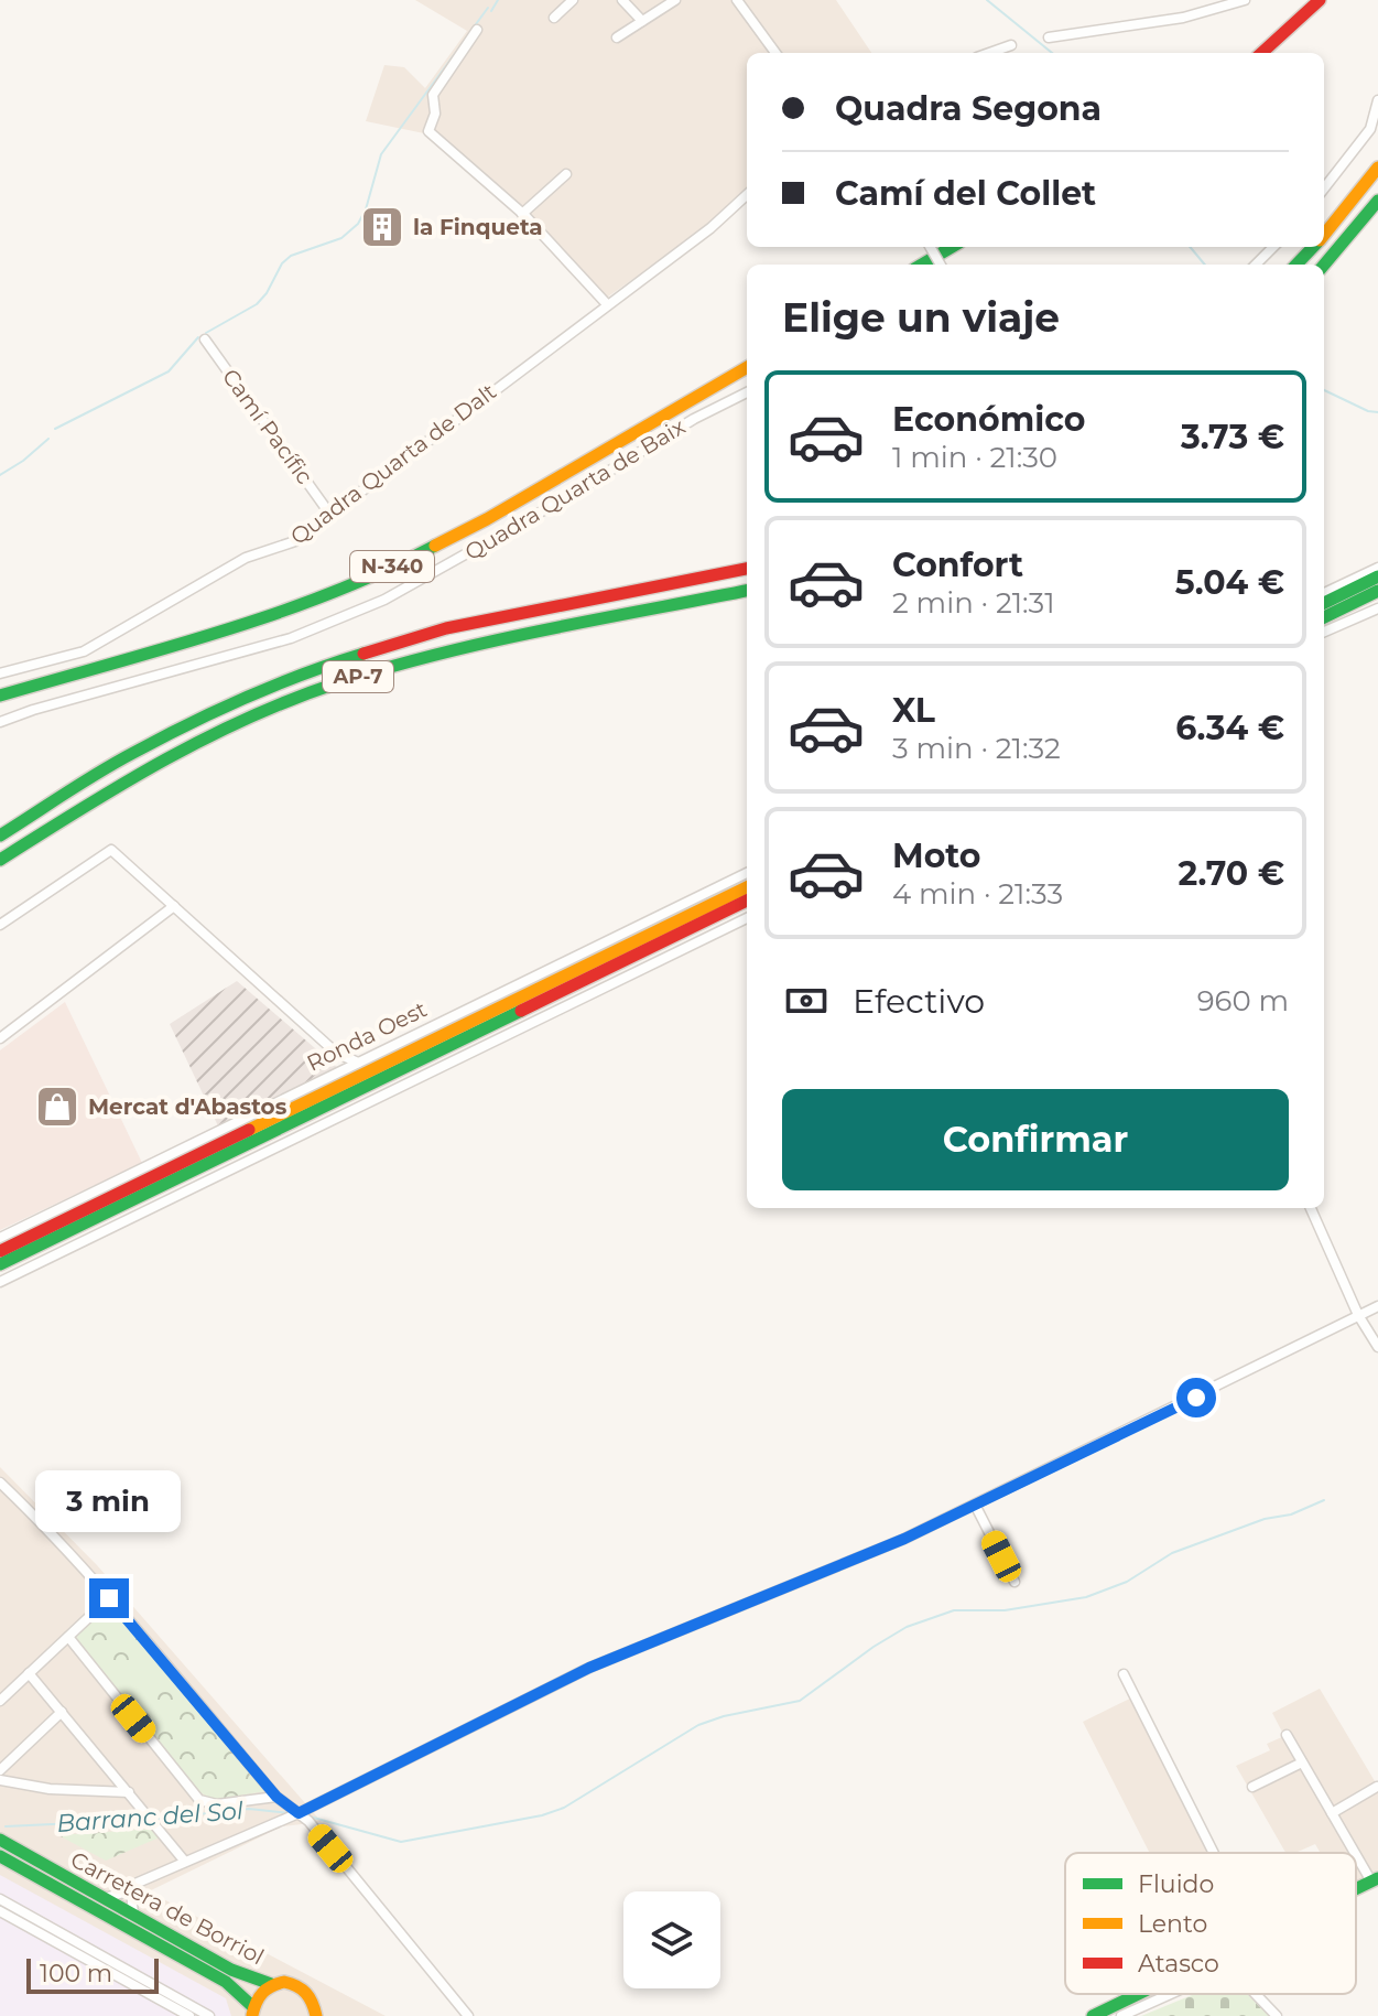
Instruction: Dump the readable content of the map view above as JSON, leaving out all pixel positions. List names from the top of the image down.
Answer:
{
  "streets": {
    "main road": [
      "N-340",
      "AP-7",
      "Ronda Oest",
      "Carretera de Borriol"
    ],
    "street": ["Camí Pacífic", "Quadra Quarta de Dalt", "Quadra Quarta de Baix"]
  },
  "crossings": [
    ["Camí Pacífic", "Quadra Quarta de Dalt"]
  ],
  "water": ["Barranc del Sol"],
  "places": {
    "building": ["la Finqueta"],
    "shop": ["Mercat d'Abastos"]
  },
  "legend": ["Fluido", "Lento", "Atasco"],
  "scale_bar": "100 m",
  "page": {
    "banner": ["Quadra Segona", "Camí del Collet"],
    "heading": "Elige un viaje",
    "list": [
      {
        "name": "Económico",
        "note": "1 min · 21:30",
        "value": "3.73 €"
      },
      {
        "name": "Confort",
        "note": "2 min · 21:31",
        "value": "5.04 €"
      },
      {
        "name": "XL",
        "note": "3 min · 21:32",
        "value": "6.34 €"
      },
      {
        "name": "Moto",
        "note": "4 min · 21:33",
        "value": "2.70 €"
      }
    ],
    "pay": ["Efectivo", "960 m"],
    "buttons": "Confirmar",
    "bubble": "3 min",
    "scale": "100 m"
  }
}
